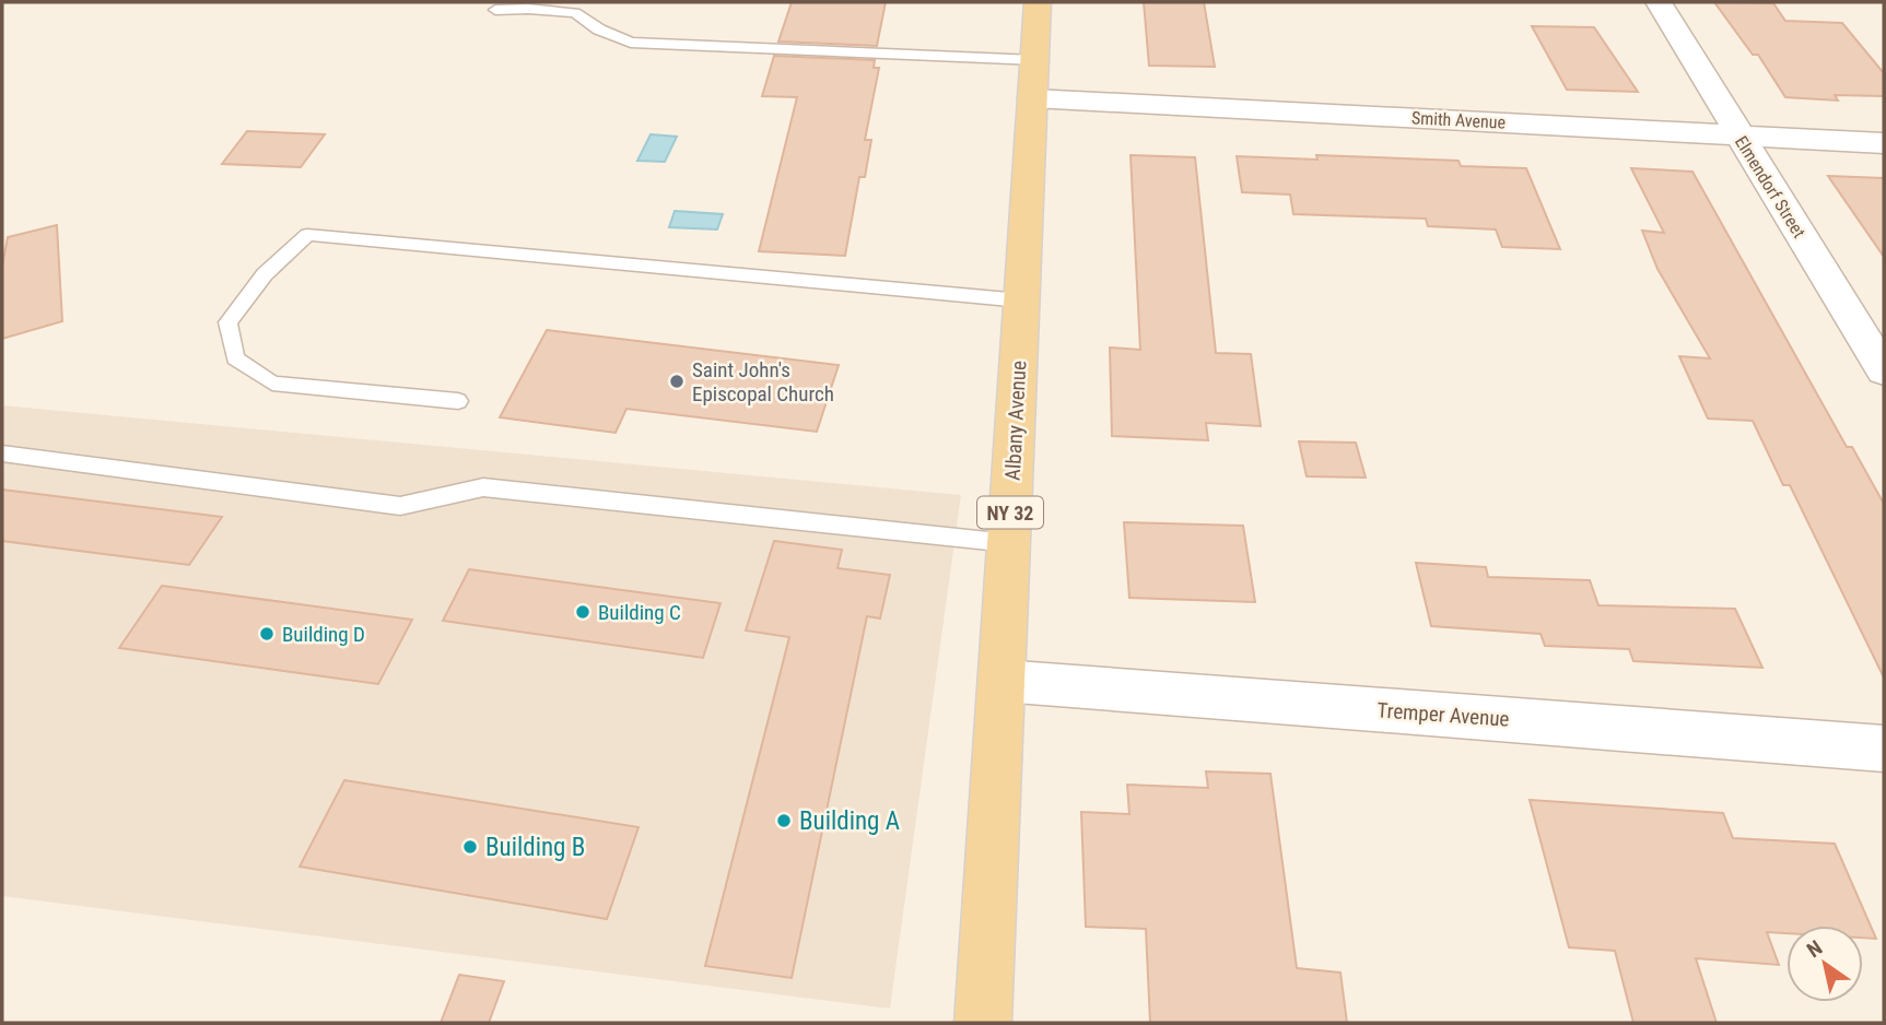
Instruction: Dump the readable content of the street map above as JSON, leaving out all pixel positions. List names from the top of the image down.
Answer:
{
  "streets": {
    "main road": ["Albany Avenue", "NY 32"],
    "street": ["Smith Avenue", "Elmendorf Street", "Tremper Avenue"]
  },
  "crossings": [
    ["Smith Avenue", "Elmendorf Street"],
    ["Smith Avenue", "Albany Avenue"],
    ["Albany Avenue", "Tremper Avenue"]
  ],
  "places": [
    "Saint John's Episcopal Church",
    "Building C",
    "Building D",
    "Building A",
    "Building B"
  ],
  "north": "top left"
}
